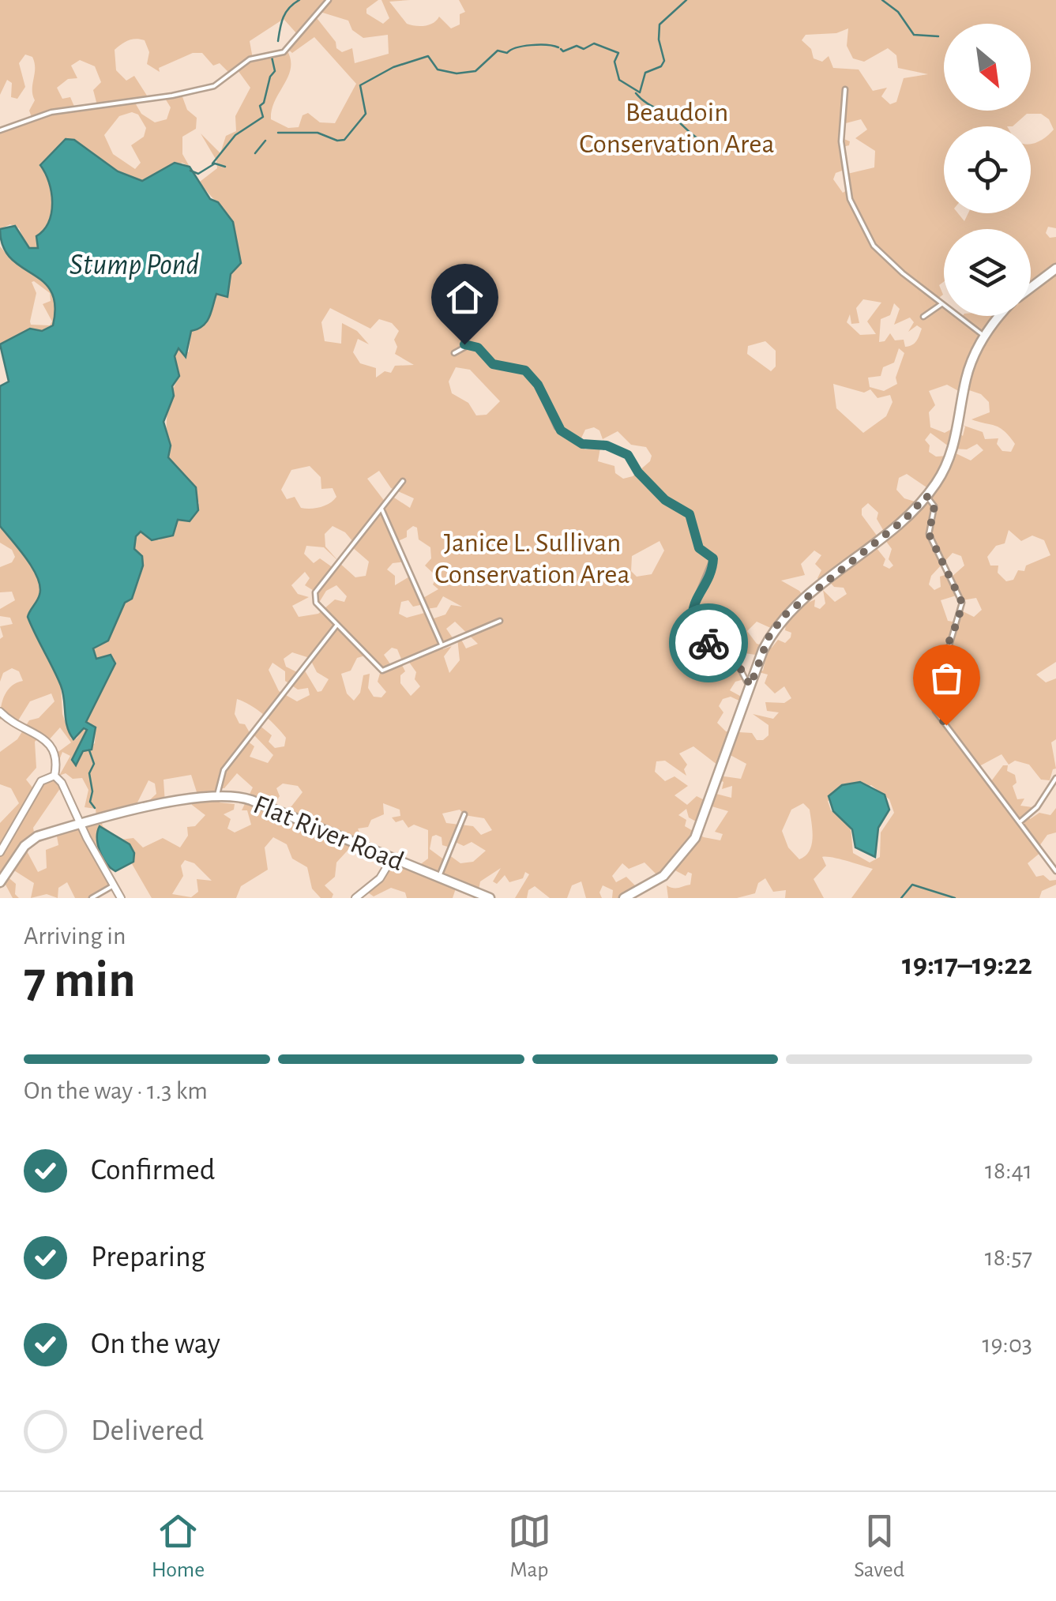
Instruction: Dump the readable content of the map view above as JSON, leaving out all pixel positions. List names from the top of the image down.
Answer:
{
  "streets": {
    "main road": ["Flat River Road"]
  },
  "water": ["Stump Pond"],
  "parks": ["Beaudoin Conservation Area", "Janice L. Sullivan Conservation Area"],
  "north": "bottom right",
  "page": {
    "heading": ["7 min", "Arriving in", "19:17–19:22"],
    "bar": "On the way · 1.3 km",
    "list": [
      ["Confirmed", "18:41"],
      ["Preparing", "18:57"],
      ["On the way", "19:03"],
      "Delivered"
    ],
    "tabs": ["Home", "Map", "Saved"]
  }
}
